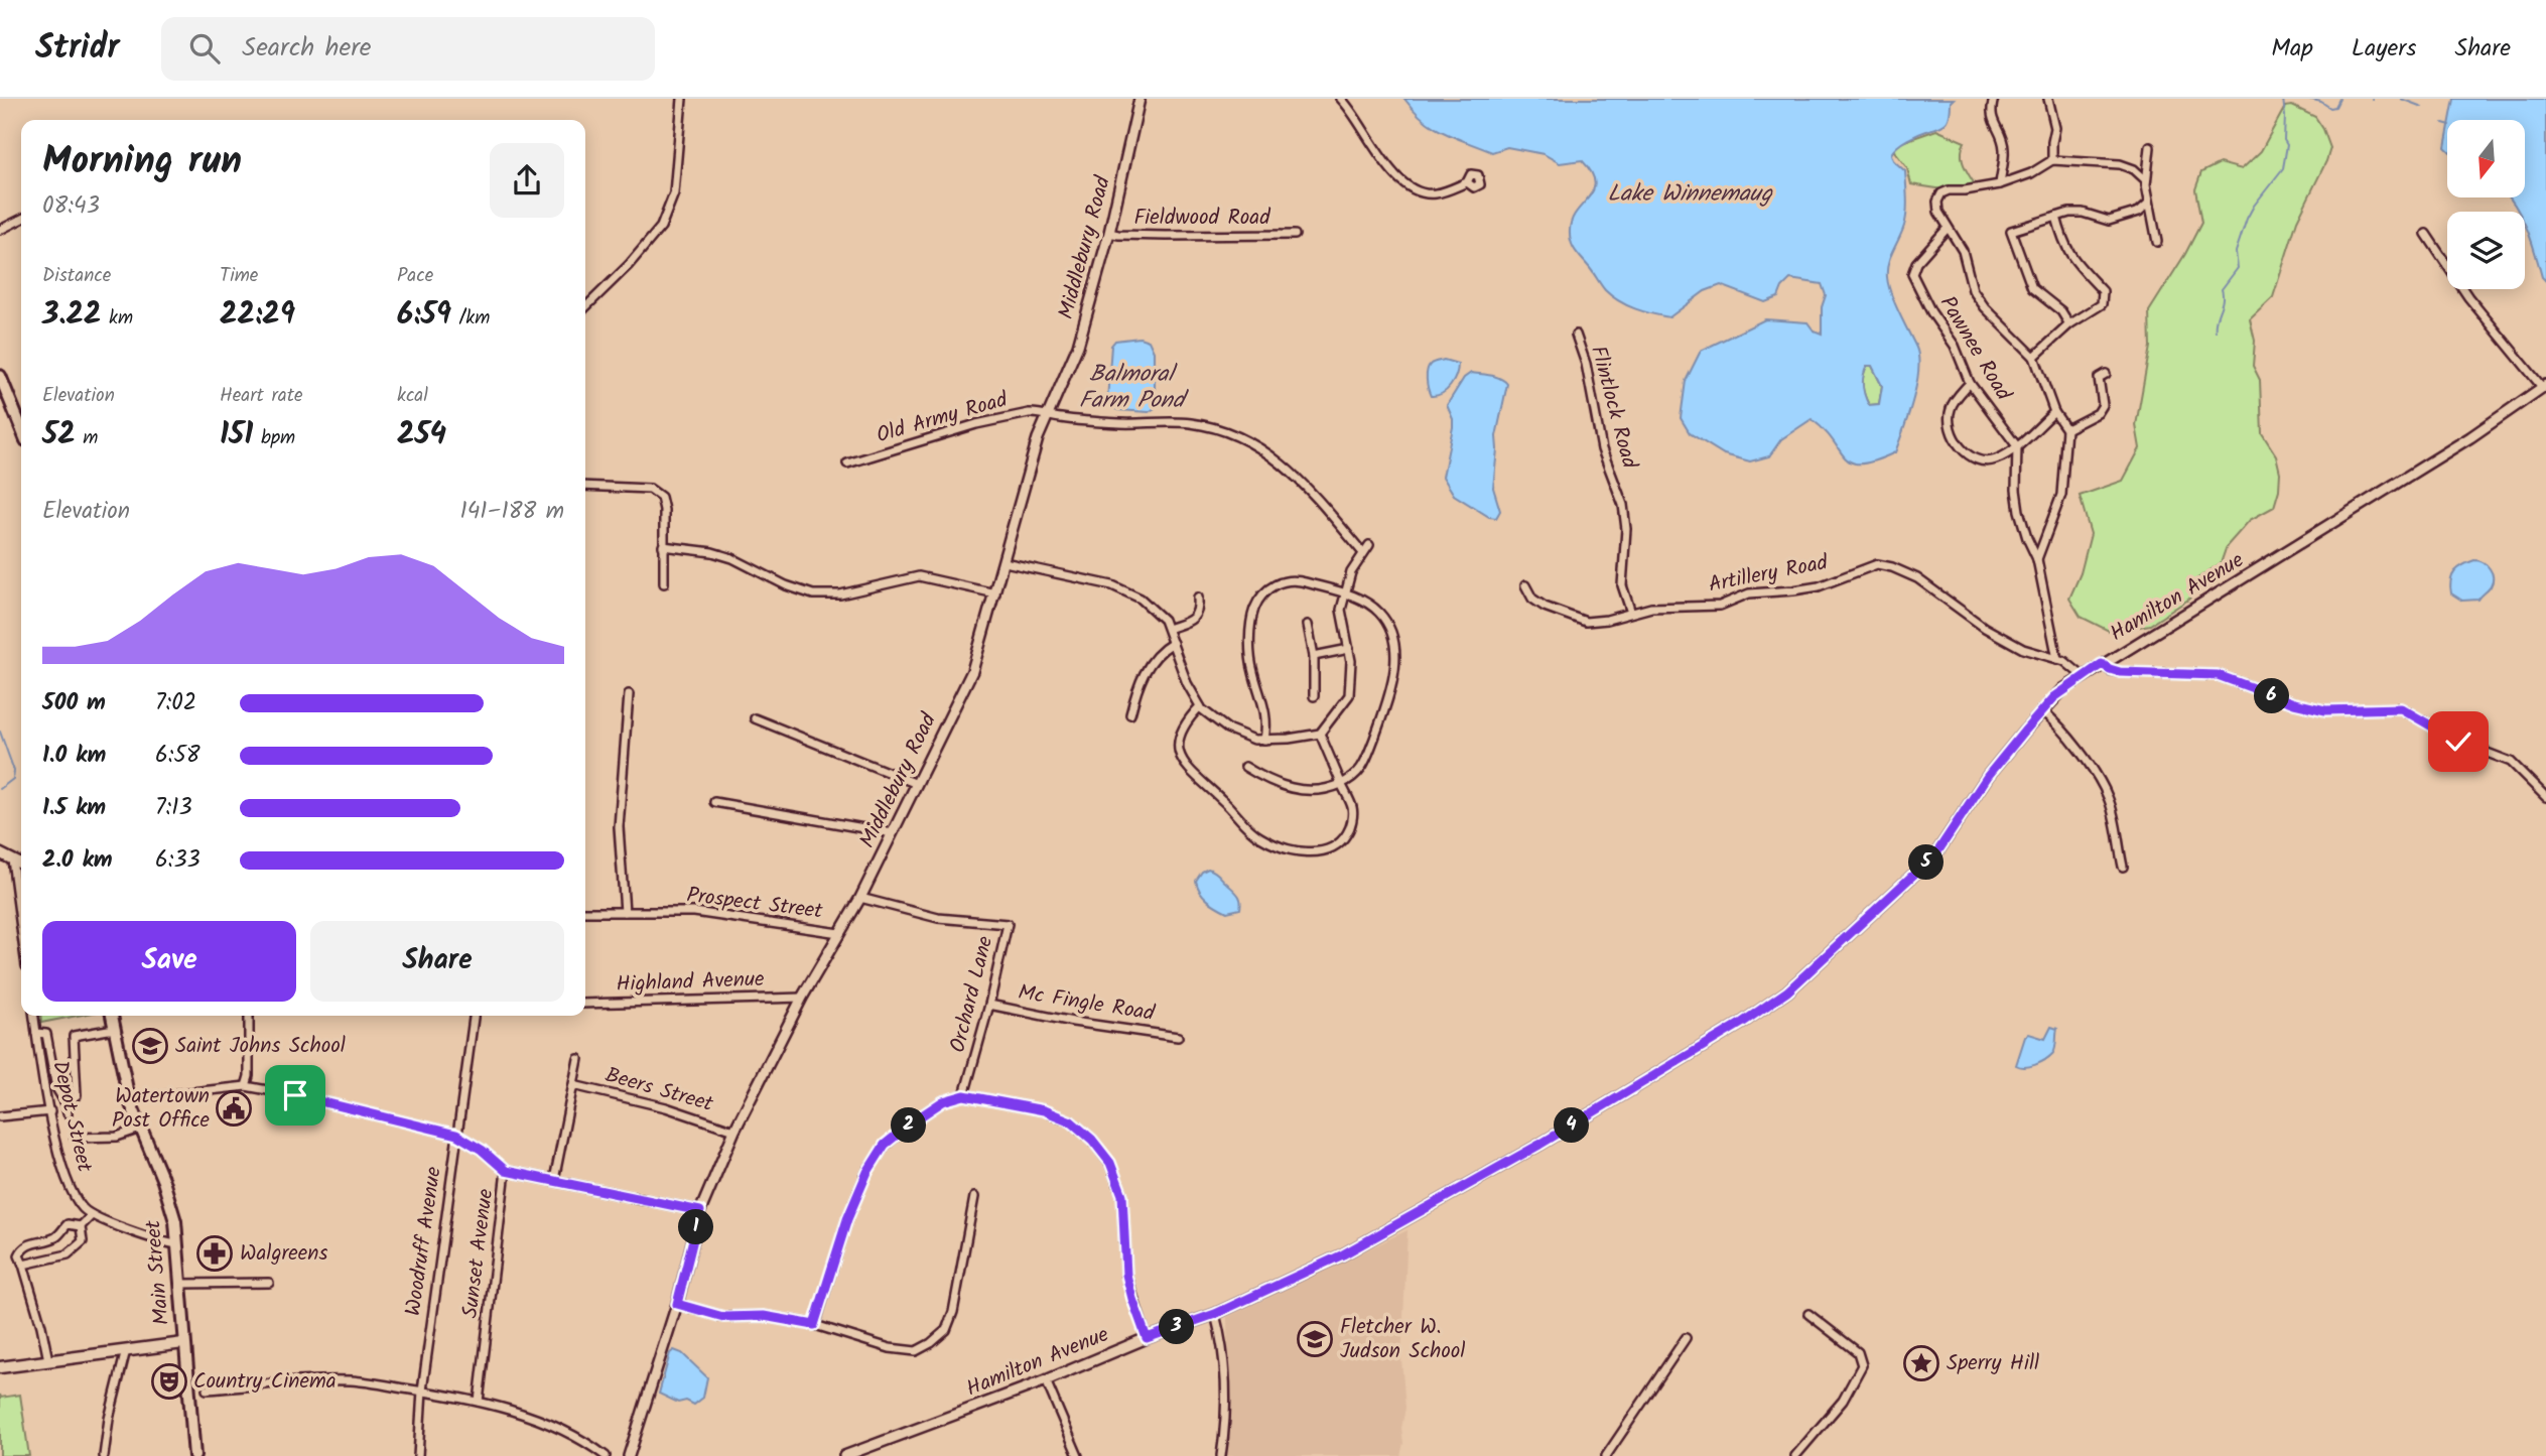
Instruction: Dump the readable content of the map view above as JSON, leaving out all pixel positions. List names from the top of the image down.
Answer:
{
  "streets": {
    "main road": ["Main Street"],
    "street": [
      "Fieldwood Road",
      "Middlebury Road",
      "Pawnee Road",
      "Flintlock Road",
      "Old Army Road",
      "Artillery Road",
      "Hamilton Avenue",
      "Prospect Street",
      "Highland Avenue",
      "Orchard Lane",
      "Mc Fingle Road",
      "Beers Street",
      "Depot Street",
      "Woodruff Avenue",
      "Sunset Avenue"
    ]
  },
  "crossings": [
    ["Fieldwood Road", "Middlebury Road"],
    ["Middlebury Road", "Old Army Road"],
    ["Middlebury Road", "Prospect Street"],
    ["Middlebury Road", "Highland Avenue"],
    ["Middlebury Road", "Orchard Lane"],
    ["Middlebury Road", "Beers Street"],
    ["Flintlock Road", "Artillery Road"],
    ["Artillery Road", "Hamilton Avenue"],
    ["Orchard Lane", "Mc Fingle Road"],
    ["Woodruff Avenue", "Sunset Avenue"]
  ],
  "water": ["Lake Winnemaug", "Balmoral Farm Pond"],
  "places": {
    "school or university": ["Saint Johns School", "Fletcher W. Judson School"],
    "public building": ["Watertown Post Office"],
    "pharmacy": ["Walgreens"],
    "place": ["Sperry Hill"],
    "theatre": ["Country Cinema"]
  },
  "north": "bottom",
  "page": {
    "header": "Stridr",
    "search": "Search here",
    "nav": ["Map", "Layers", "Share"],
    "heading": ["Morning run", "08:43"],
    "stats": [
      ["Distance", "3.22 km"],
      ["Time", "22:29"],
      ["Pace", "6:59 /km"],
      ["Elevation", "52 m"],
      ["Heart rate", "151 bpm"],
      ["kcal", "254"]
    ],
    "chart": ["Elevation", "141–188 m"],
    "list": [
      {
        "name": "500 m",
        "note": "7:02"
      },
      {
        "name": "1.0 km",
        "note": "6:58"
      },
      {
        "name": "1.5 km",
        "note": "7:13"
      },
      {
        "name": "2.0 km",
        "note": "6:33"
      }
    ],
    "pins": [
      "6",
      "5",
      "2",
      "4",
      "1",
      "3"
    ],
    "buttons": ["Save", "Share"]
  }
}
